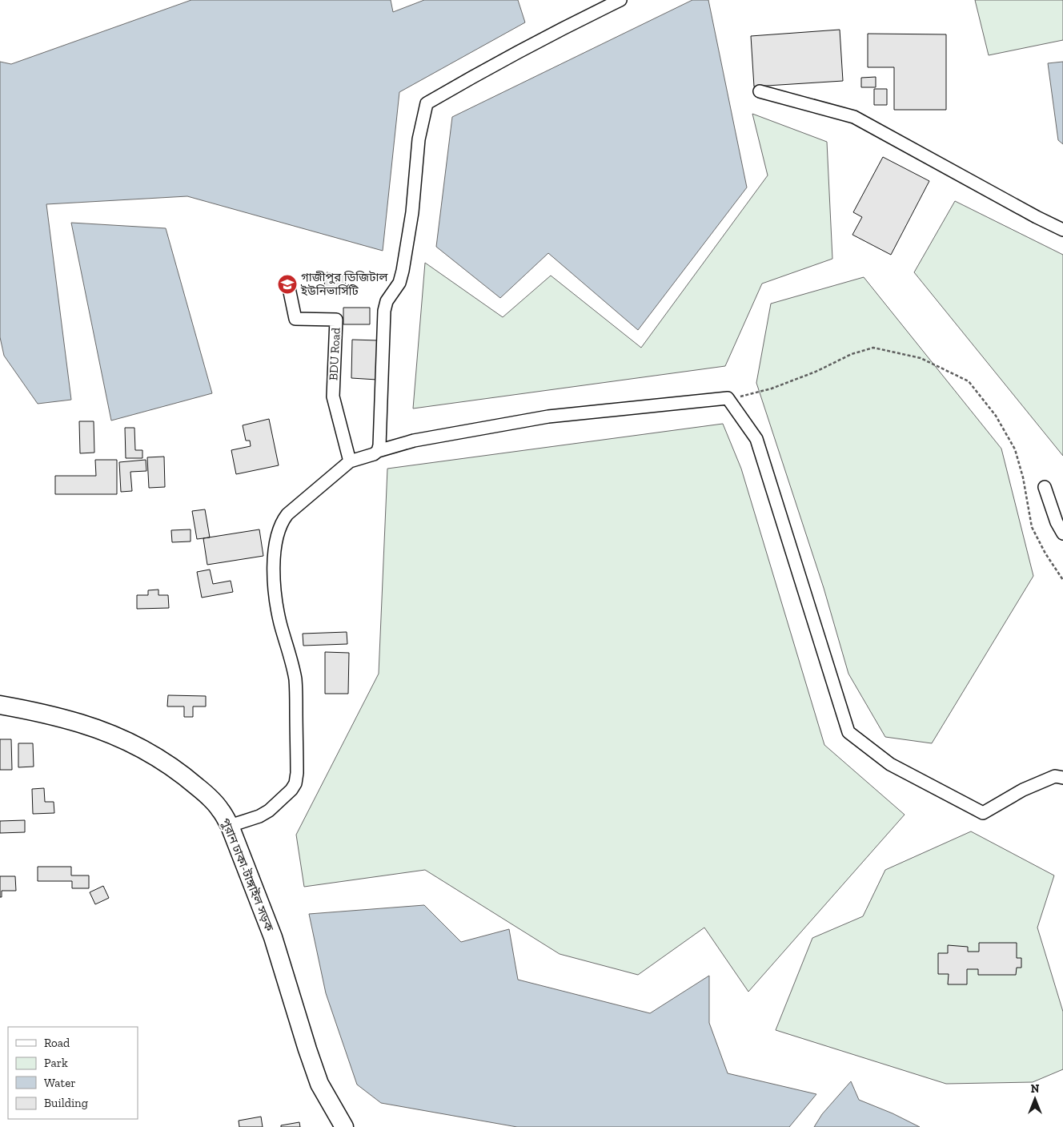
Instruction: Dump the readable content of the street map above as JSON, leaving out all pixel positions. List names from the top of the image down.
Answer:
{
  "streets": {
    "highway": ["পুরান ঢাকা-টাঙ্গাইল সড়ক"],
    "street": ["BDU Road"]
  },
  "places": {
    "school or university": ["গাজীপুর ডিজিটাল ইউনিভার্সিটি"]
  },
  "legend": [
    "Road",
    "Park",
    "Water",
    "Building"
  ],
  "north": "top"
}
